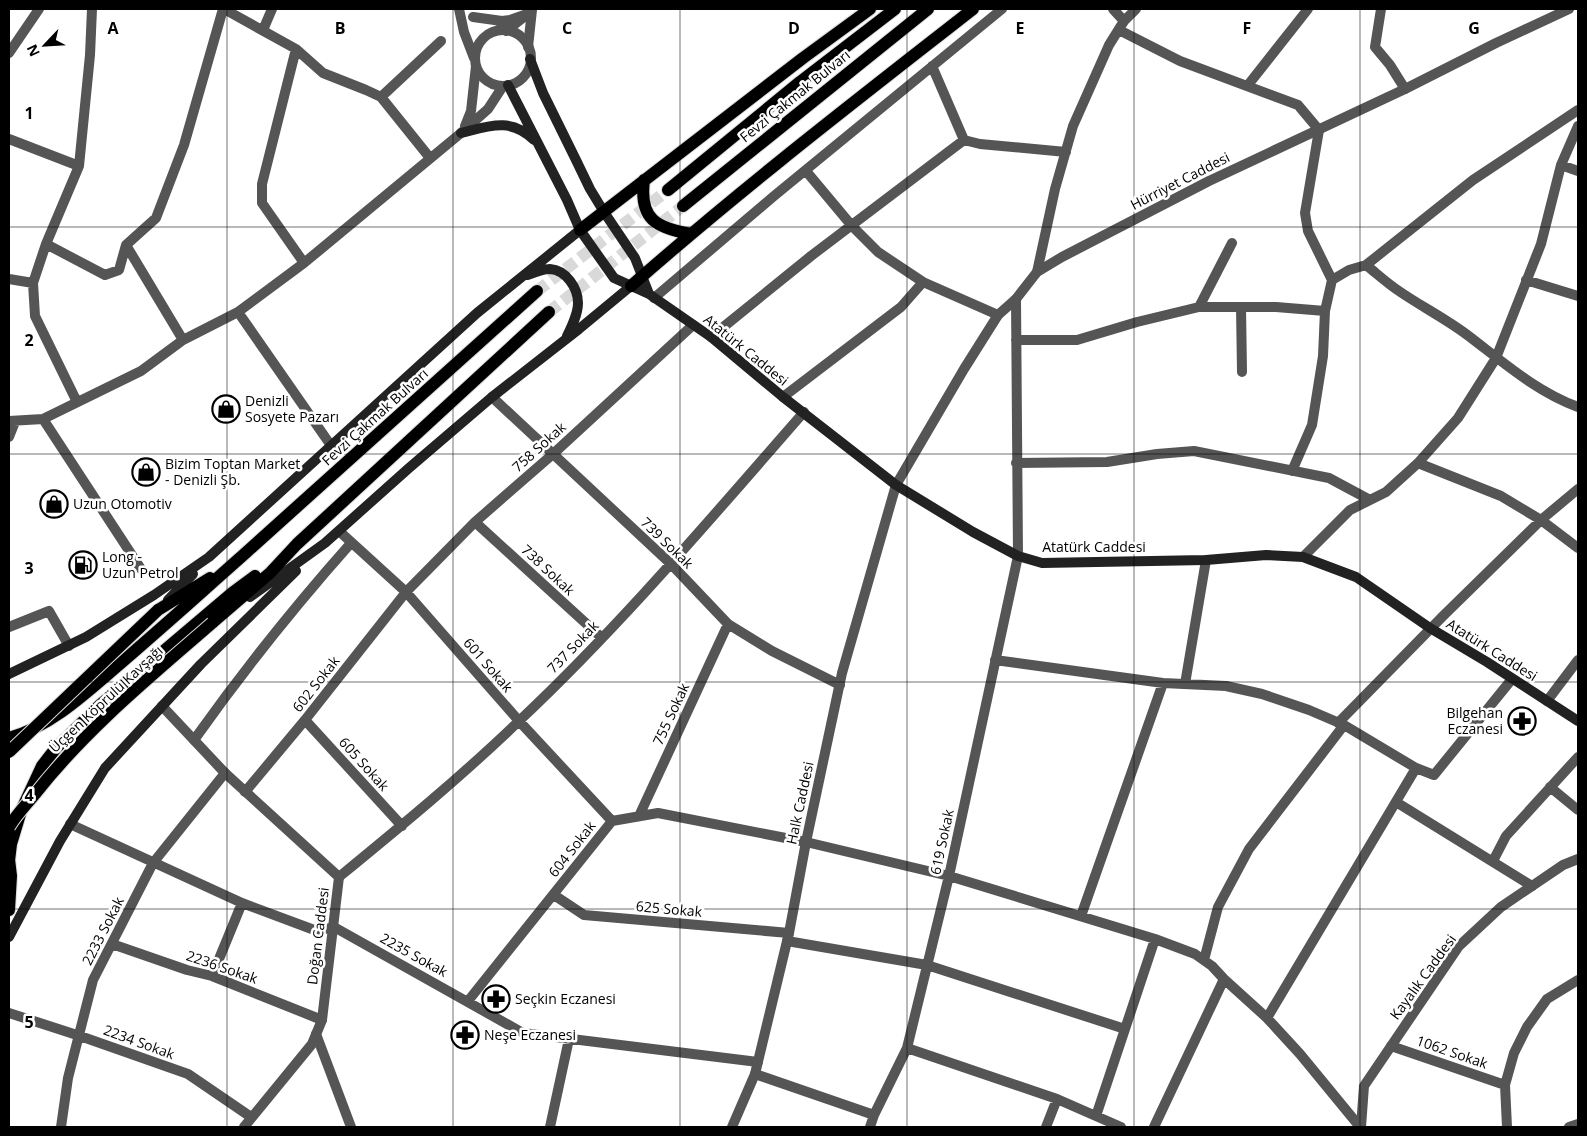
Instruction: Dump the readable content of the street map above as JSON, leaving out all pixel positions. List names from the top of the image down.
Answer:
{
  "streets": {
    "main road": ["Fevzi Çakmak Bulvarı", "Atatürk Caddesi", "Üçgen Köprülü Kavşağı"],
    "street": [
      "Hürriyet Caddesi",
      "758 Sokak",
      "739 Sokak",
      "738 Sokak",
      "737 Sokak",
      "601 Sokak",
      "602 Sokak",
      "755 Sokak",
      "605 Sokak",
      "Halk Caddesi",
      "619 Sokak",
      "604 Sokak",
      "625 Sokak",
      "2233 Sokak",
      "Doğan Caddesi",
      "2235 Sokak",
      "2236 Sokak",
      "Kayalık Caddesi",
      "2234 Sokak",
      "1062 Sokak"
    ]
  },
  "crossings": [
    ["Fevzi Çakmak Bulvarı", "Üçgen Köprülü Kavşağı"],
    ["Hürriyet Caddesi", "Atatürk Caddesi"],
    ["Hürriyet Caddesi", "Halk Caddesi"],
    ["Hürriyet Caddesi", "619 Sokak"],
    ["Atatürk Caddesi", "758 Sokak"],
    ["Atatürk Caddesi", "737 Sokak"],
    ["Atatürk Caddesi", "Halk Caddesi"],
    ["Atatürk Caddesi", "619 Sokak"],
    ["758 Sokak", "739 Sokak"],
    ["758 Sokak", "738 Sokak"],
    ["758 Sokak", "601 Sokak"],
    ["758 Sokak", "602 Sokak"],
    ["739 Sokak", "737 Sokak"],
    ["739 Sokak", "755 Sokak"],
    ["739 Sokak", "Halk Caddesi"],
    ["738 Sokak", "737 Sokak"],
    ["737 Sokak", "601 Sokak"],
    ["737 Sokak", "605 Sokak"],
    ["737 Sokak", "Doğan Caddesi"],
    ["601 Sokak", "602 Sokak"],
    ["601 Sokak", "604 Sokak"],
    ["602 Sokak", "605 Sokak"],
    ["602 Sokak", "Doğan Caddesi"],
    ["755 Sokak", "604 Sokak"],
    ["Halk Caddesi", "604 Sokak"],
    ["Halk Caddesi", "625 Sokak"],
    ["Halk Caddesi", "2235 Sokak"],
    ["619 Sokak", "604 Sokak"],
    ["619 Sokak", "625 Sokak"],
    ["604 Sokak", "625 Sokak"],
    ["604 Sokak", "2235 Sokak"],
    ["604 Sokak", "Kayalık Caddesi"],
    ["2233 Sokak", "Doğan Caddesi"],
    ["2233 Sokak", "2236 Sokak"],
    ["2233 Sokak", "2234 Sokak"],
    ["Doğan Caddesi", "2235 Sokak"],
    ["Doğan Caddesi", "2236 Sokak"],
    ["Doğan Caddesi", "2234 Sokak"],
    ["Kayalık Caddesi", "1062 Sokak"]
  ],
  "places": {
    "shop": ["Denizli Sosyete Pazarı", "Bizim Toptan Market - Denizli Şb.", "Uzun Otomotiv"],
    "fuel station": ["Long - Uzun Petrol"],
    "pharmacy": ["Bilgehan Eczanesi", "Seçkin Eczanesi", "Neşe Eczanesi"]
  },
  "north": "bottom left",
  "grid": {
    "columns": [
      "A",
      "B",
      "C",
      "D",
      "E",
      "F",
      "G"
    ],
    "rows": [
      "1",
      "2",
      "3",
      "4",
      "5"
    ]
  }
}
